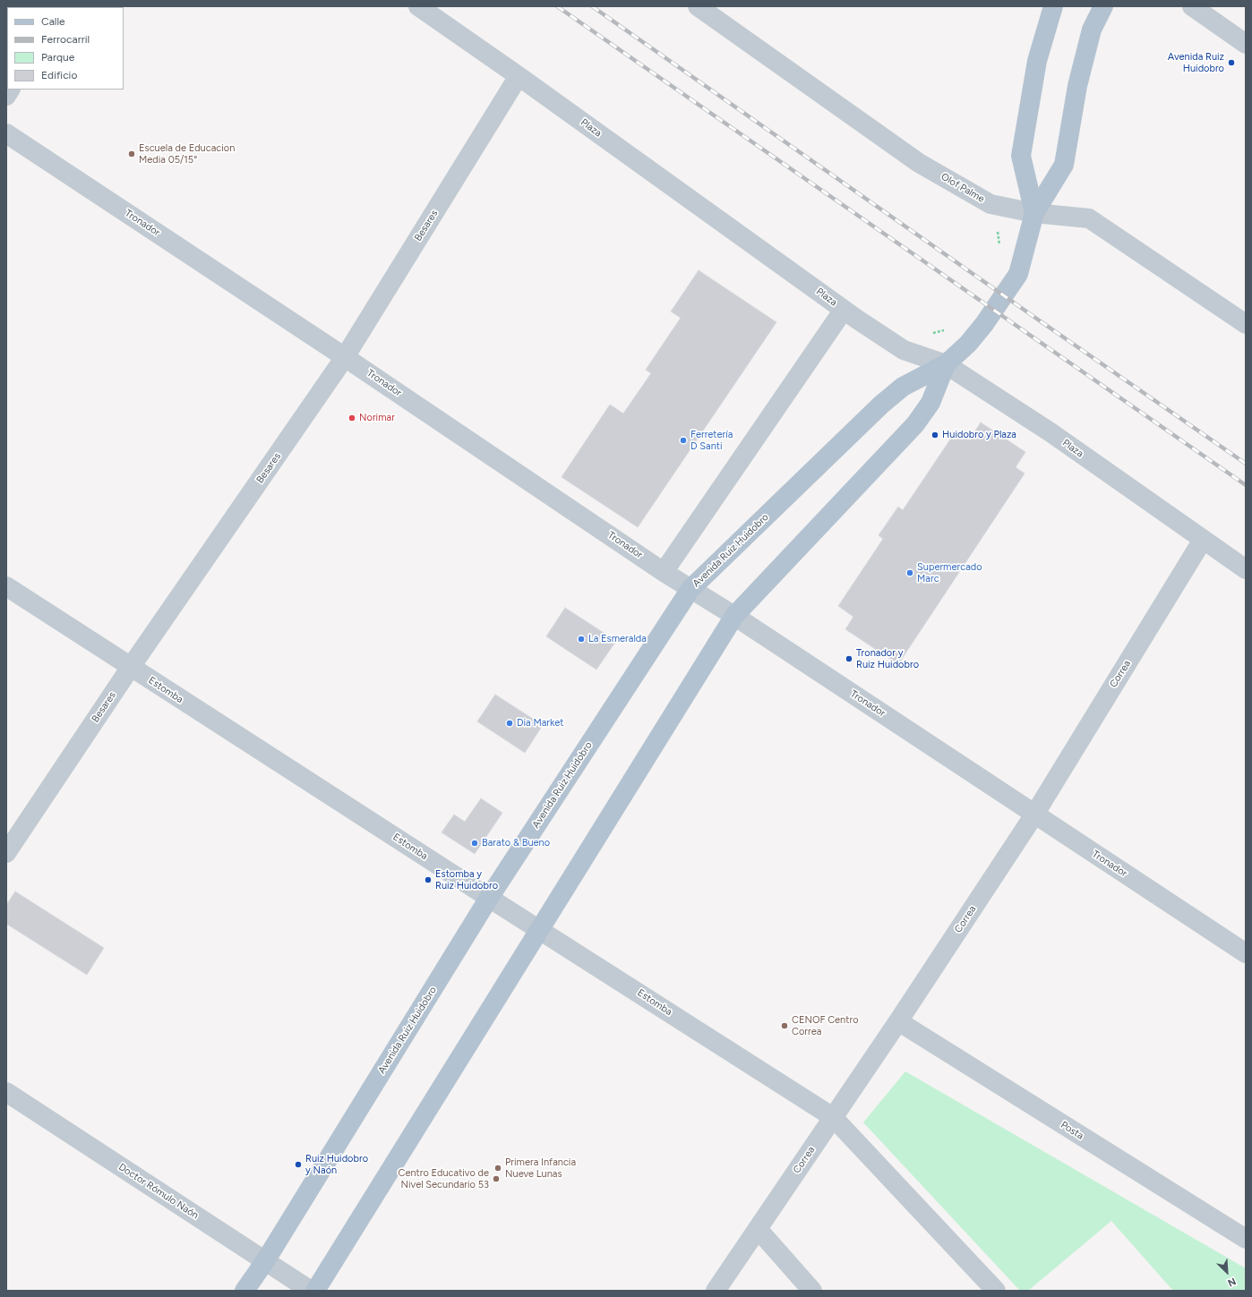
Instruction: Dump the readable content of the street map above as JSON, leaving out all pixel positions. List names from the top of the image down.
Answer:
{
  "streets": {
    "main road": ["Avenida Ruiz Huidobro"],
    "street": [
      "Plaza",
      "Olof Palme",
      "Tronador",
      "Besares",
      "Correa",
      "Estomba",
      "Posta",
      "Doctor Rómulo Naón"
    ]
  },
  "crossings": [
    ["Plaza", "Besares"],
    ["Plaza", "Avenida Ruiz Huidobro"],
    ["Plaza", "Correa"],
    ["Olof Palme", "Avenida Ruiz Huidobro"],
    ["Tronador", "Besares"],
    ["Tronador", "Avenida Ruiz Huidobro"],
    ["Tronador", "Correa"],
    ["Besares", "Estomba"],
    ["Avenida Ruiz Huidobro", "Estomba"],
    ["Avenida Ruiz Huidobro", "Doctor Rómulo Naón"],
    ["Correa", "Estomba"],
    ["Correa", "Posta"]
  ],
  "places": [
    "Avenida Ruiz Huidobro",
    "Escuela de Educacion Media 05/15°",
    "Norimar",
    "Huidobro y Plaza",
    "Ferretería D Santi",
    "Supermercado Marc",
    "La Esmeralda",
    "Tronador y Ruiz Huidobro",
    "Dia Market",
    "Barato & Bueno",
    "Estomba y Ruiz Huidobro",
    "CENOF Centro Correa",
    "Ruiz Huidobro y Naón",
    "Primera Infancia Nueve Lunas",
    "Centro Educativo de Nivel Secundario 53"
  ],
  "legend": [
    "Calle",
    "Ferrocarril",
    "Parque",
    "Edificio"
  ],
  "north": "bottom right"
}
